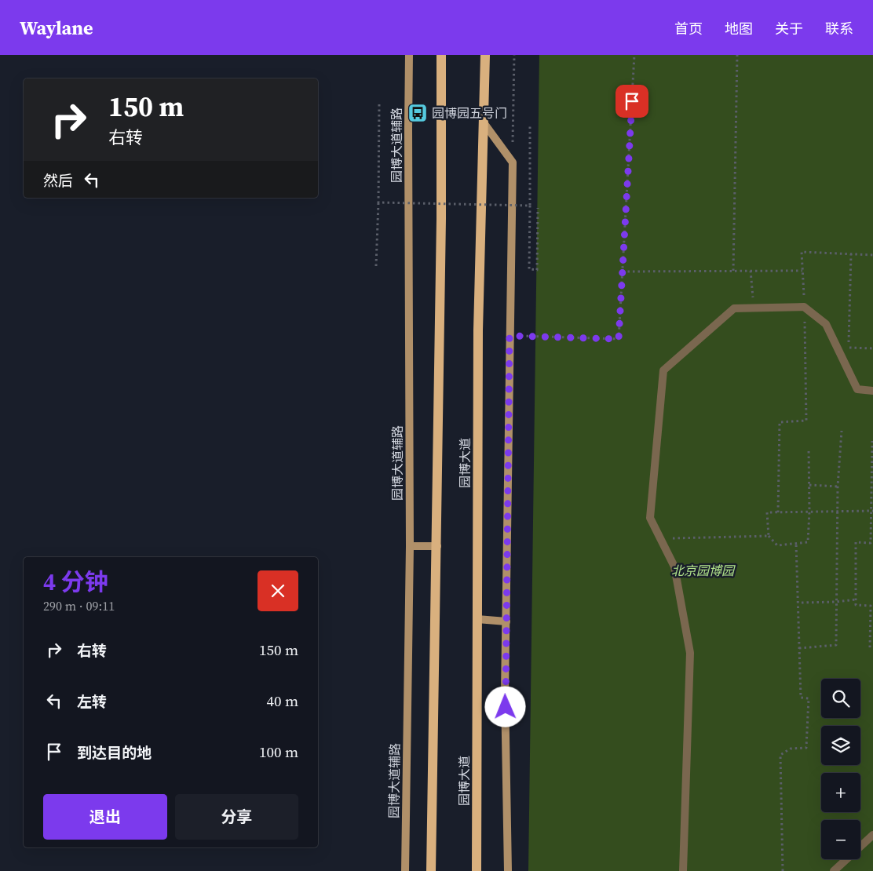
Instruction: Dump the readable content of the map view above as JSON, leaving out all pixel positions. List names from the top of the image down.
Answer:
{
  "streets": {
    "main road": ["园博大道"],
    "street": ["园博大道辅路"]
  },
  "parks": ["北京园博园"],
  "places": {
    "bus stop": ["园博园五号门"]
  },
  "page": {
    "header": "Waylane",
    "nav": [
      "首页",
      "地图",
      "关于",
      "联系"
    ],
    "turn": ["150 m", "右转"],
    "then": "然后",
    "heading": ["4 分钟", "290 m · 09:11"],
    "list": [
      {
        "name": "右转",
        "value": "150 m"
      },
      {
        "name": "左转",
        "value": "40 m"
      },
      {
        "name": "到达目的地",
        "value": "100 m"
      }
    ],
    "map_buttons": ["+", "−"],
    "buttons": ["退出", "分享"]
  }
}
